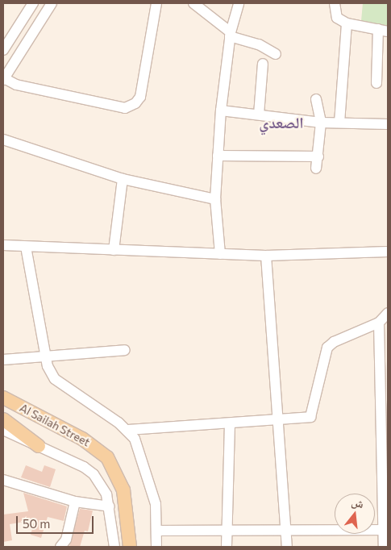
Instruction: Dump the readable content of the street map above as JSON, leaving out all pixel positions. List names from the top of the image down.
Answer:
{
  "streets": {
    "main road": ["Al Sailah Street"]
  },
  "districts": ["الصعدي"],
  "scale_bar": "50 m",
  "north": "top"
}
